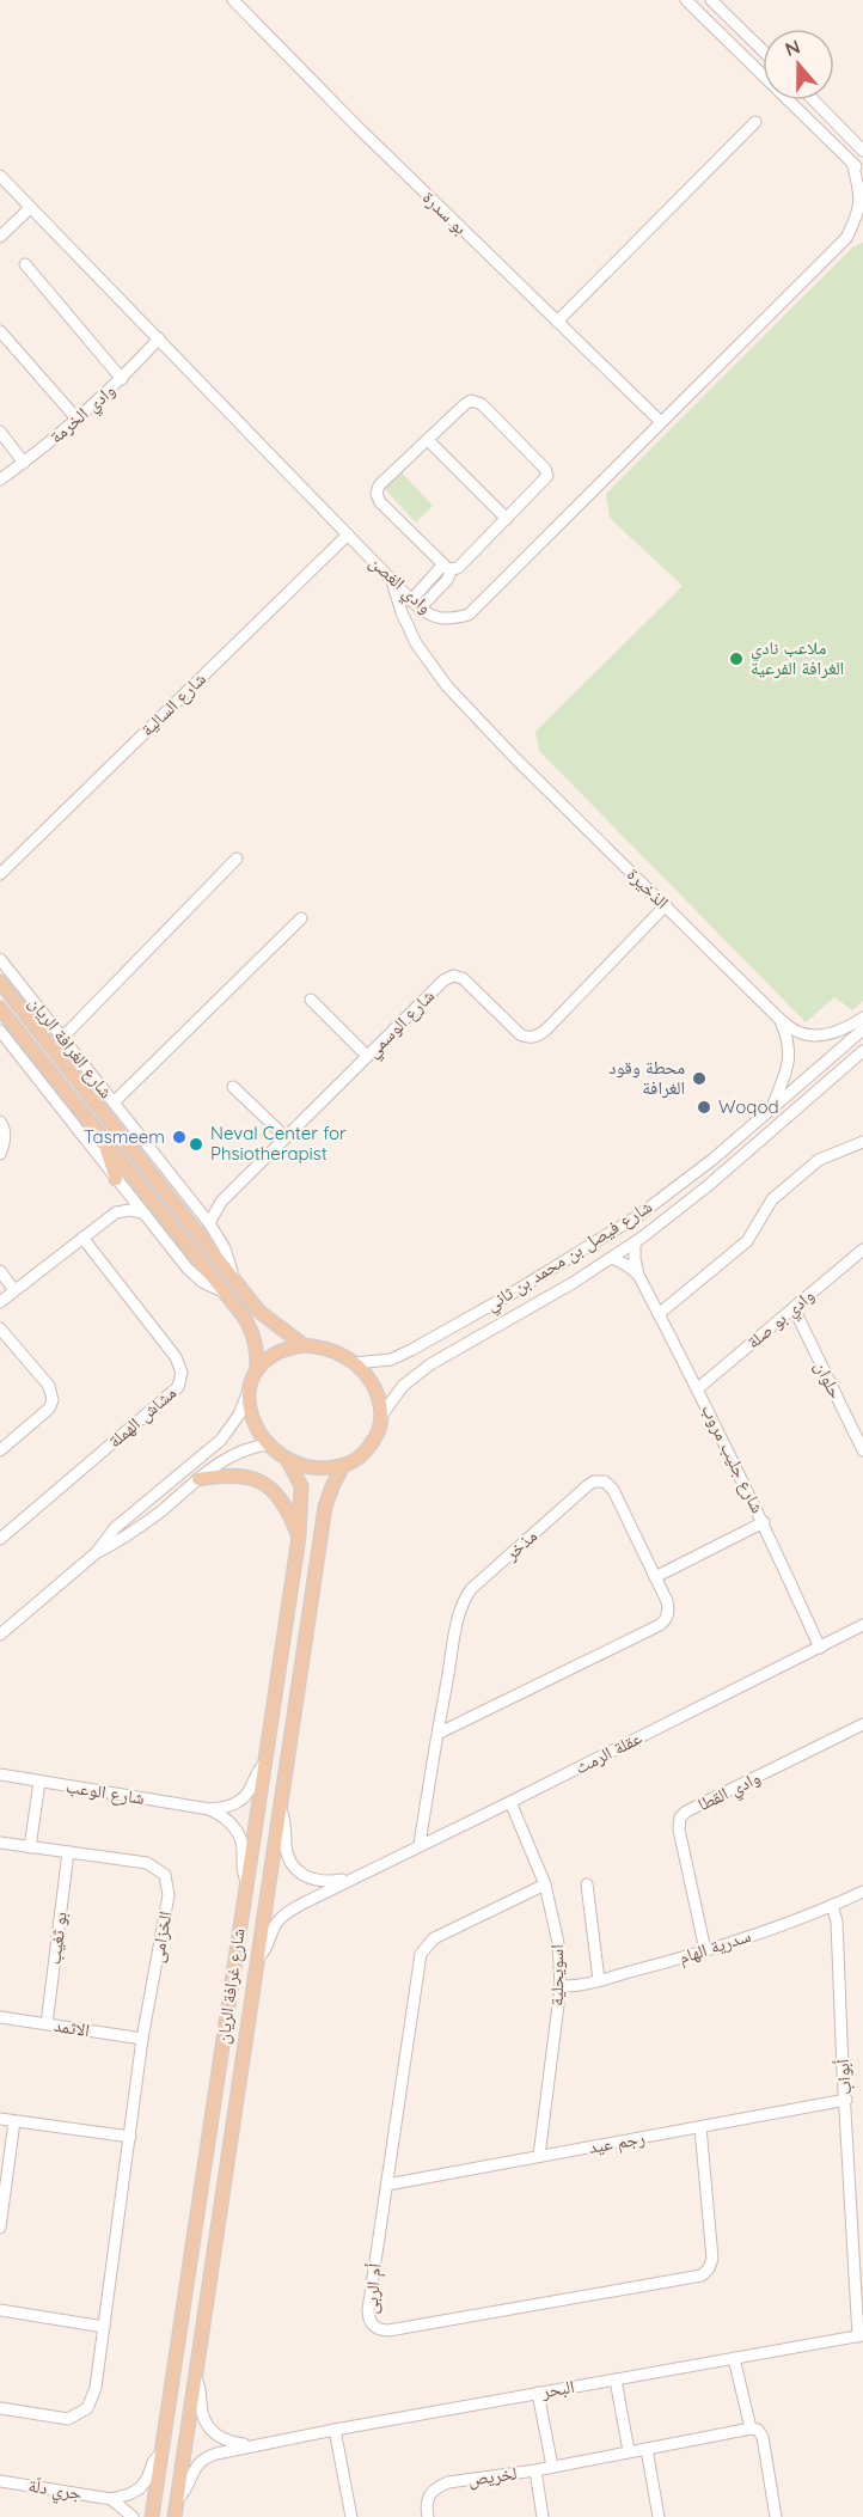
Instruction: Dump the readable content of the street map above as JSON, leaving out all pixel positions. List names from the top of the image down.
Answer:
{
  "streets": {
    "main road": ["شارع الغرافة الريان", "شارع غرافة الريان"],
    "street": [
      "بو سدرة",
      "وادي الخرمة",
      "وادي الغصن",
      "شارع السالية",
      "الذخيرة",
      "شارع الوسمي",
      "شارع فيصل بن محمد بن ثاني",
      "وادي بو صلة",
      "حلوان",
      "مشاش الهملة",
      "شارع جليب مروب",
      "مذخر",
      "عقلة الرمث",
      "وادي القطا",
      "شارع الوعب",
      "الخزامى",
      "بو ثغيب",
      "سدرية الهام",
      "اسويحلية",
      "الاثمد",
      "أبواب",
      "رجم عيد",
      "أم الربى",
      "البحر",
      "لخريص",
      "جري دلّة"
    ]
  },
  "crossings": [
    ["بو سدرة", "وادي الغصن"],
    ["وادي الخرمة", "وادي الغصن"],
    ["وادي الغصن", "شارع السالية"],
    ["وادي الغصن", "الذخيرة"],
    ["الذخيرة", "شارع الوسمي"],
    ["الذخيرة", "شارع فيصل بن محمد بن ثاني"],
    ["شارع الوسمي", "شارع الغرافة الريان"],
    ["شارع الغرافة الريان", "شارع فيصل بن محمد بن ثاني"],
    ["شارع الغرافة الريان", "شارع غرافة الريان"],
    ["شارع فيصل بن محمد بن ثاني", "شارع جليب مروب"],
    ["شارع فيصل بن محمد بن ثاني", "شارع غرافة الريان"],
    ["وادي بو صلة", "حلوان"],
    ["وادي بو صلة", "شارع جليب مروب"],
    ["شارع جليب مروب", "عقلة الرمث"],
    ["مذخر", "عقلة الرمث"],
    ["عقلة الرمث", "اسويحلية"],
    ["عقلة الرمث", "شارع غرافة الريان"],
    ["وادي القطا", "سدرية الهام"],
    ["شارع الوعب", "شارع غرافة الريان"],
    ["الخزامى", "بو ثغيب"],
    ["الخزامى", "الاثمد"],
    ["بو ثغيب", "الاثمد"],
    ["سدرية الهام", "اسويحلية"],
    ["سدرية الهام", "أبواب"],
    ["اسويحلية", "رجم عيد"],
    ["اسويحلية", "أم الربى"],
    ["شارع غرافة الريان", "البحر"],
    ["أبواب", "رجم عيد"],
    ["أبواب", "البحر"],
    ["رجم عيد", "أم الربى"]
  ],
  "places": [
    "ملاعب نادي الغرافة الفرعية",
    "محطة وقود الغرافة",
    "Woqod",
    "Tasmeem",
    "Neval Center for Phsiotherapist"
  ],
  "north": "top"
}
